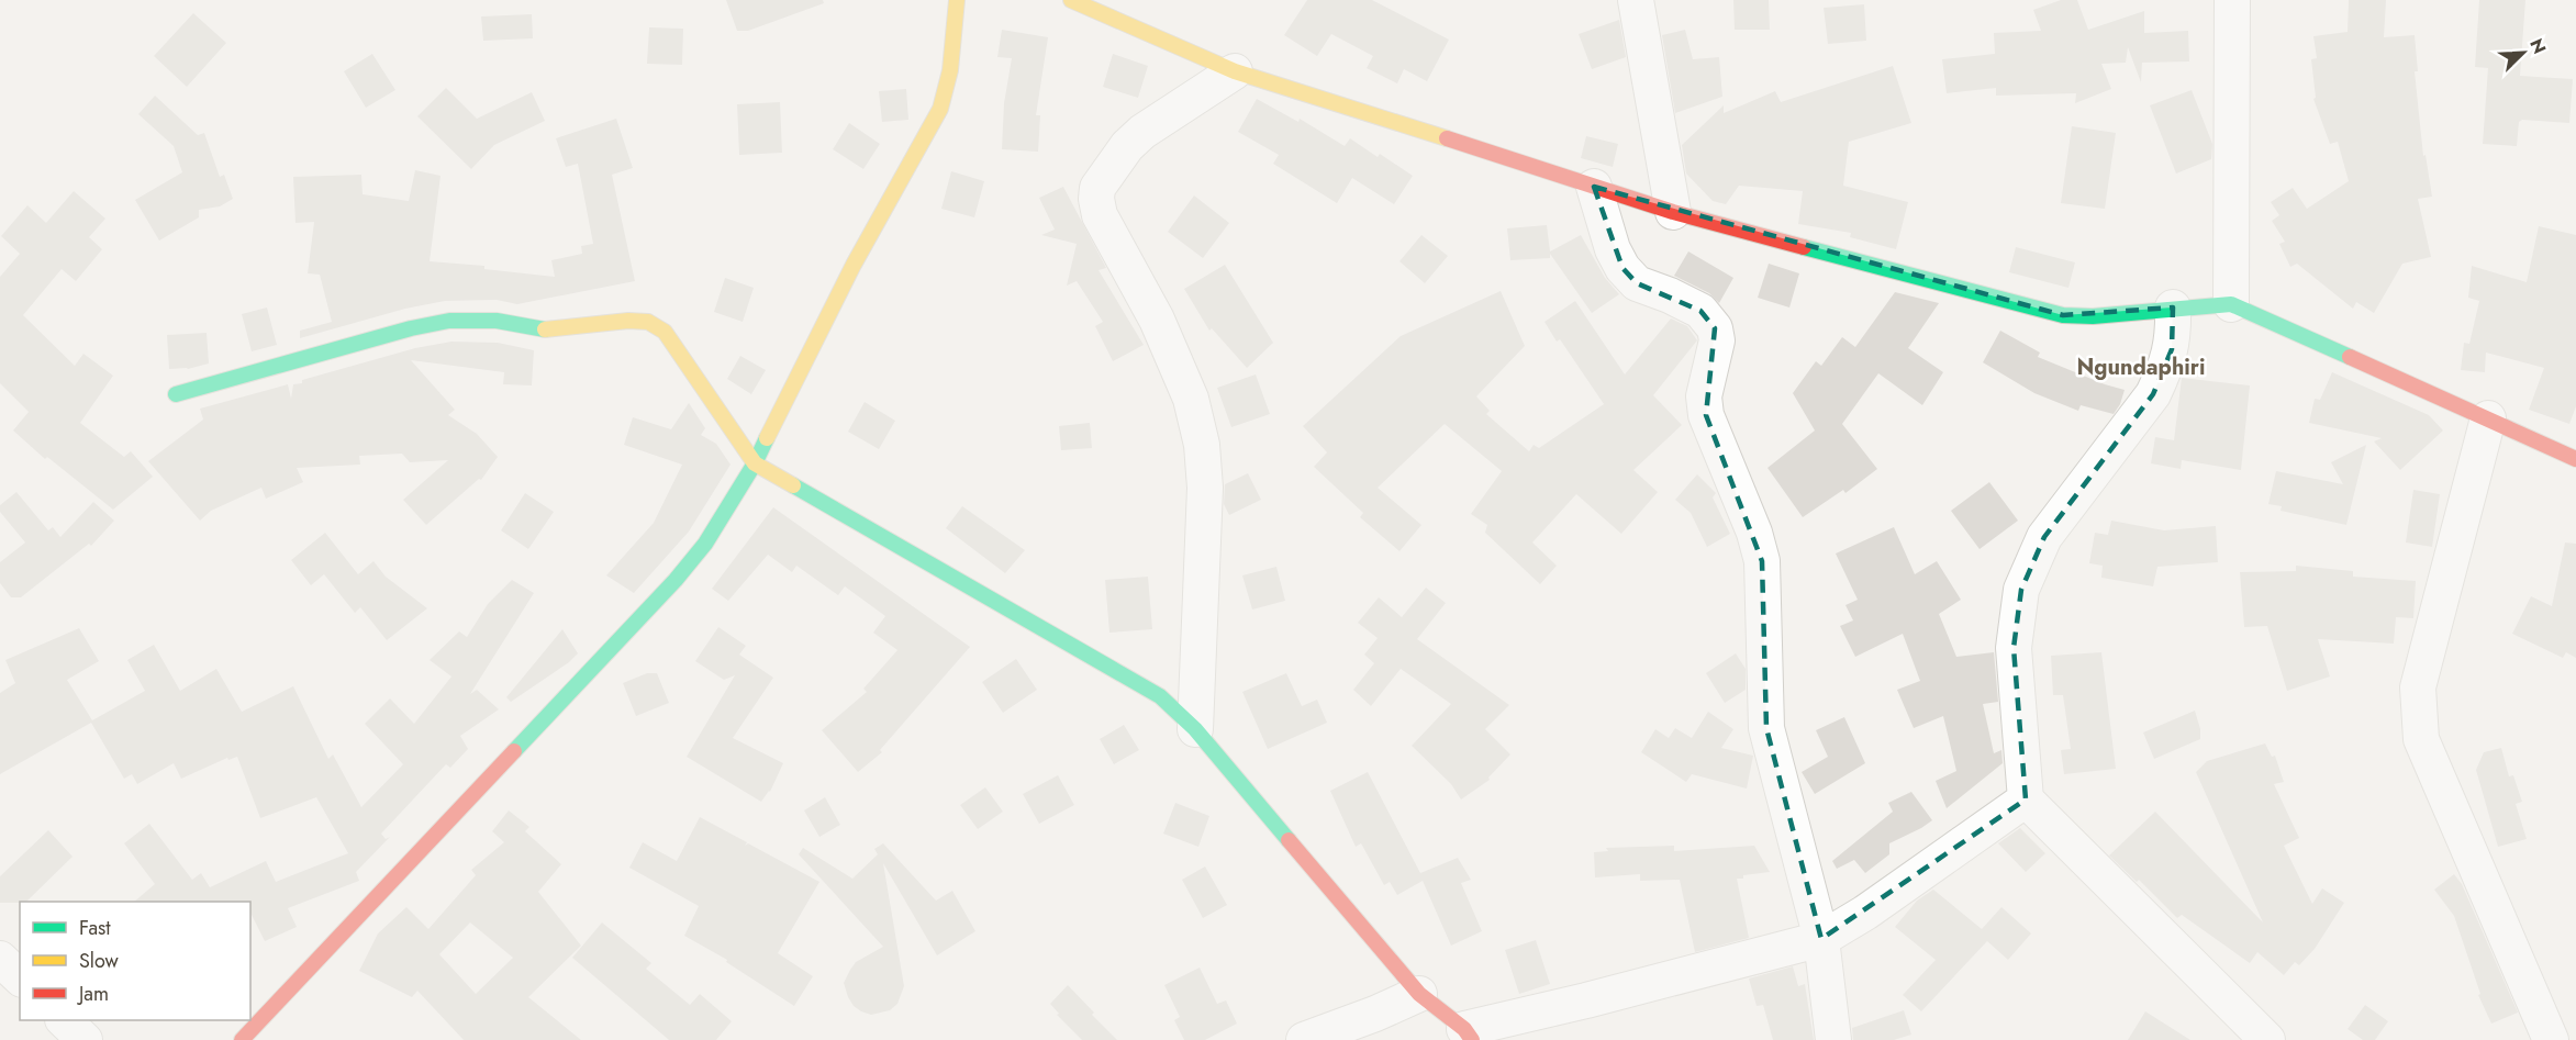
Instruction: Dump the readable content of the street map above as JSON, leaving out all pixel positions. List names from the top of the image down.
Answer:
{
  "districts": ["Ngundaphiri"],
  "legend": ["Fast", "Slow", "Jam"],
  "north": "top right"
}
